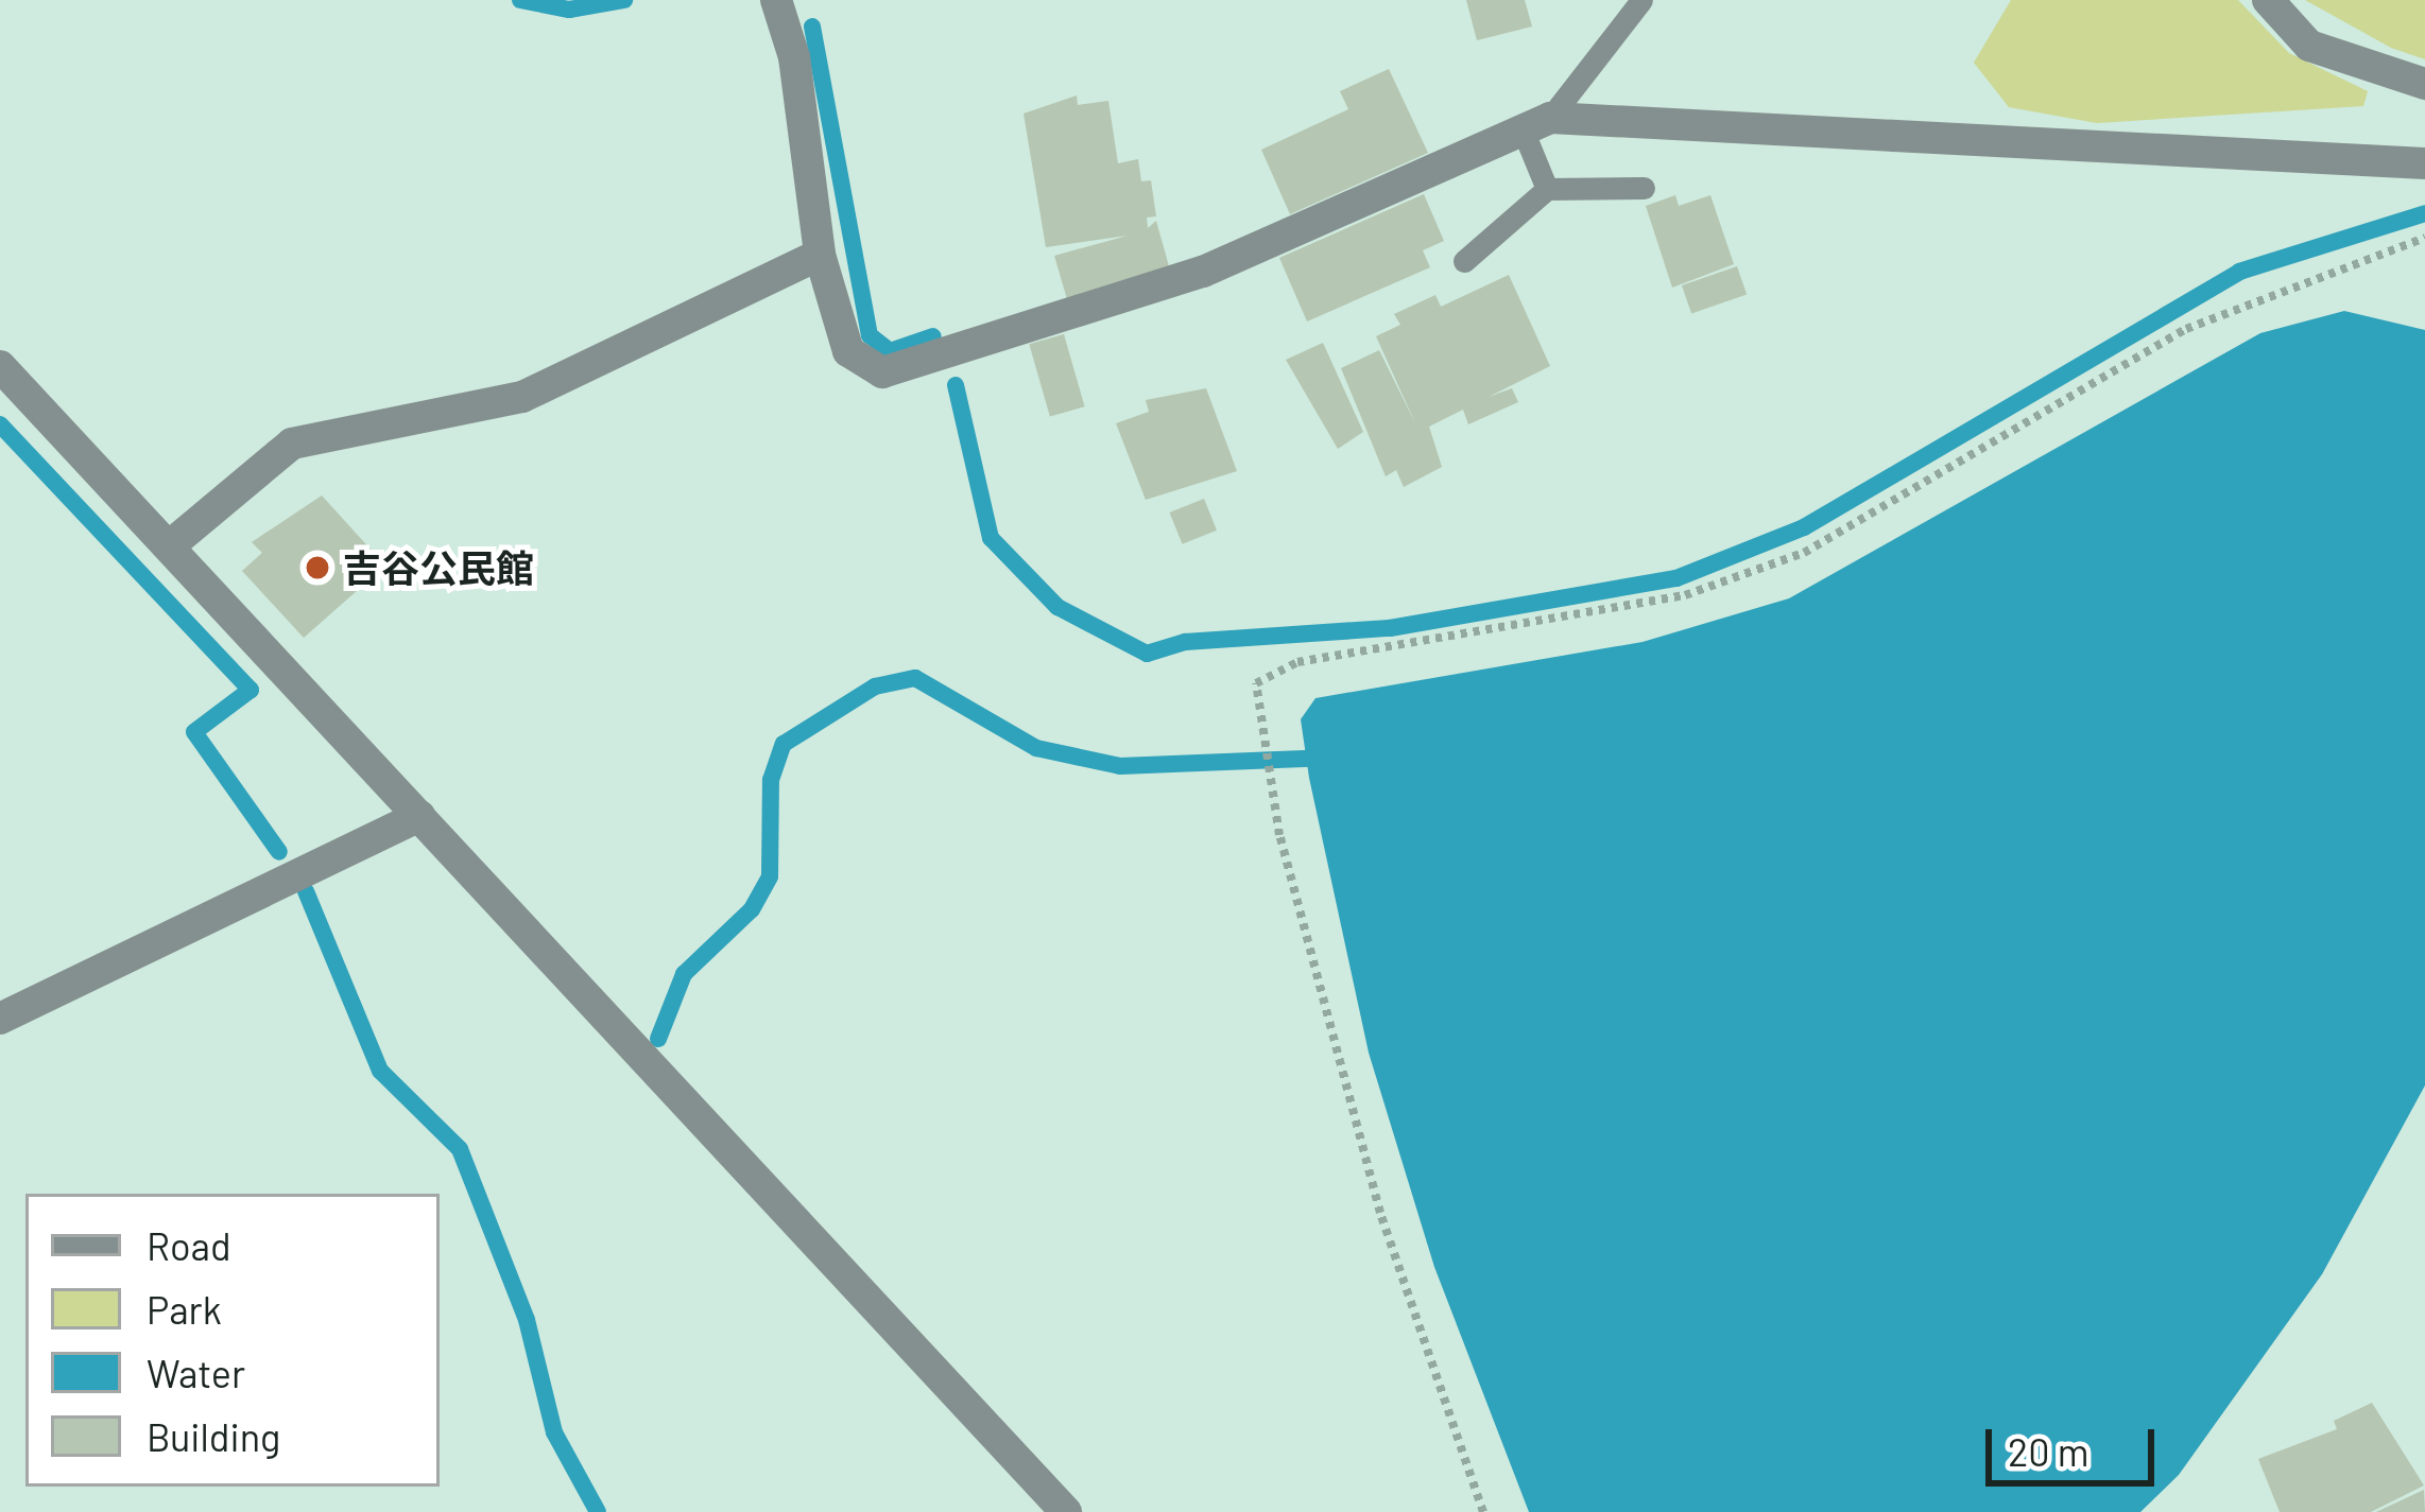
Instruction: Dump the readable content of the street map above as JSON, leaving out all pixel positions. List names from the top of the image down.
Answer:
{
  "places": ["吉谷公民館"],
  "legend": [
    "Road",
    "Park",
    "Water",
    "Building"
  ],
  "scale_bar": "20 m"
}
